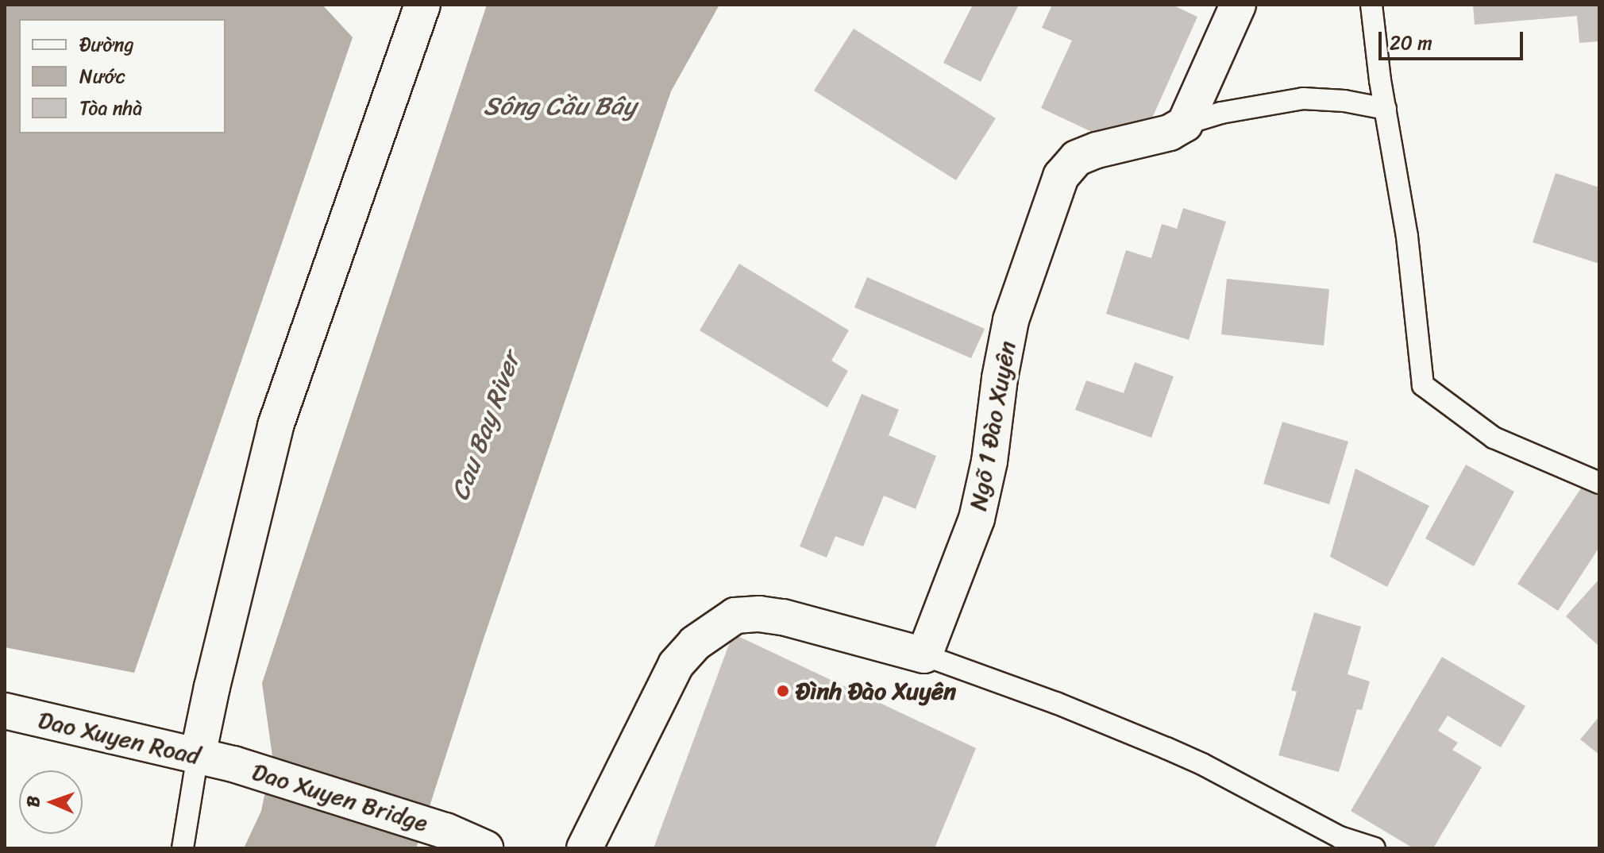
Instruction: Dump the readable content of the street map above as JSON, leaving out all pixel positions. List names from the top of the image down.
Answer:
{
  "streets": {
    "street": ["Ngõ 1 Đào Xuyên", "Dao Xuyen Road", "Dao Xuyen Bridge"]
  },
  "crossings": [
    ["Dao Xuyen Road", "Dao Xuyen Bridge"]
  ],
  "water": ["Sông Cầu Bây", "Cau Bay River"],
  "places": ["Đình Đào Xuyên"],
  "legend": ["Đường", "Nước", "Tòa nhà"],
  "scale_bar": "20 m",
  "north": "left"
}
